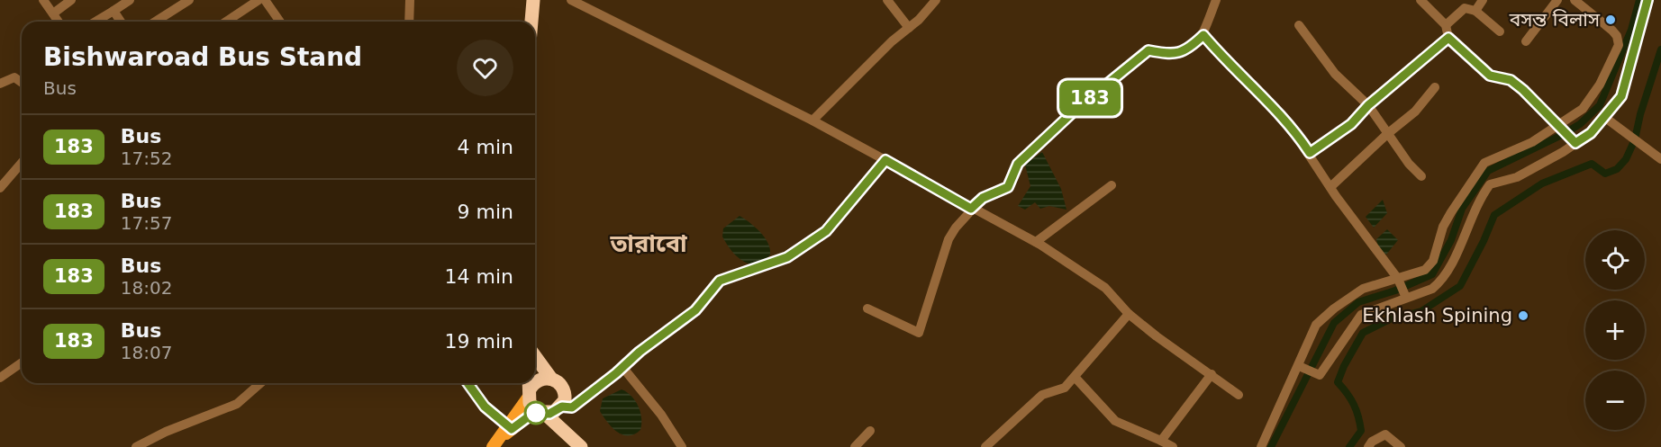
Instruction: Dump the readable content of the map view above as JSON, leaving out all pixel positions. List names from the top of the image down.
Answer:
{
  "districts": ["তারাবো"],
  "places": ["বসন্ত বিলাস", "Ekhlash Spining"],
  "lines": ["bus line 183"],
  "page": {
    "on_map": "183",
    "heading": ["Bishwaroad Bus Stand", "Bus"],
    "list": [
      {
        "mark": "183",
        "name": "Bus",
        "note": "17:52",
        "value": "4 min"
      },
      {
        "mark": "183",
        "name": "Bus",
        "note": "17:57",
        "value": "9 min"
      },
      {
        "mark": "183",
        "name": "Bus",
        "note": "18:02",
        "value": "14 min"
      },
      {
        "mark": "183",
        "name": "Bus",
        "note": "18:07",
        "value": "19 min"
      }
    ],
    "map_buttons": ["+", "−"]
  }
}
